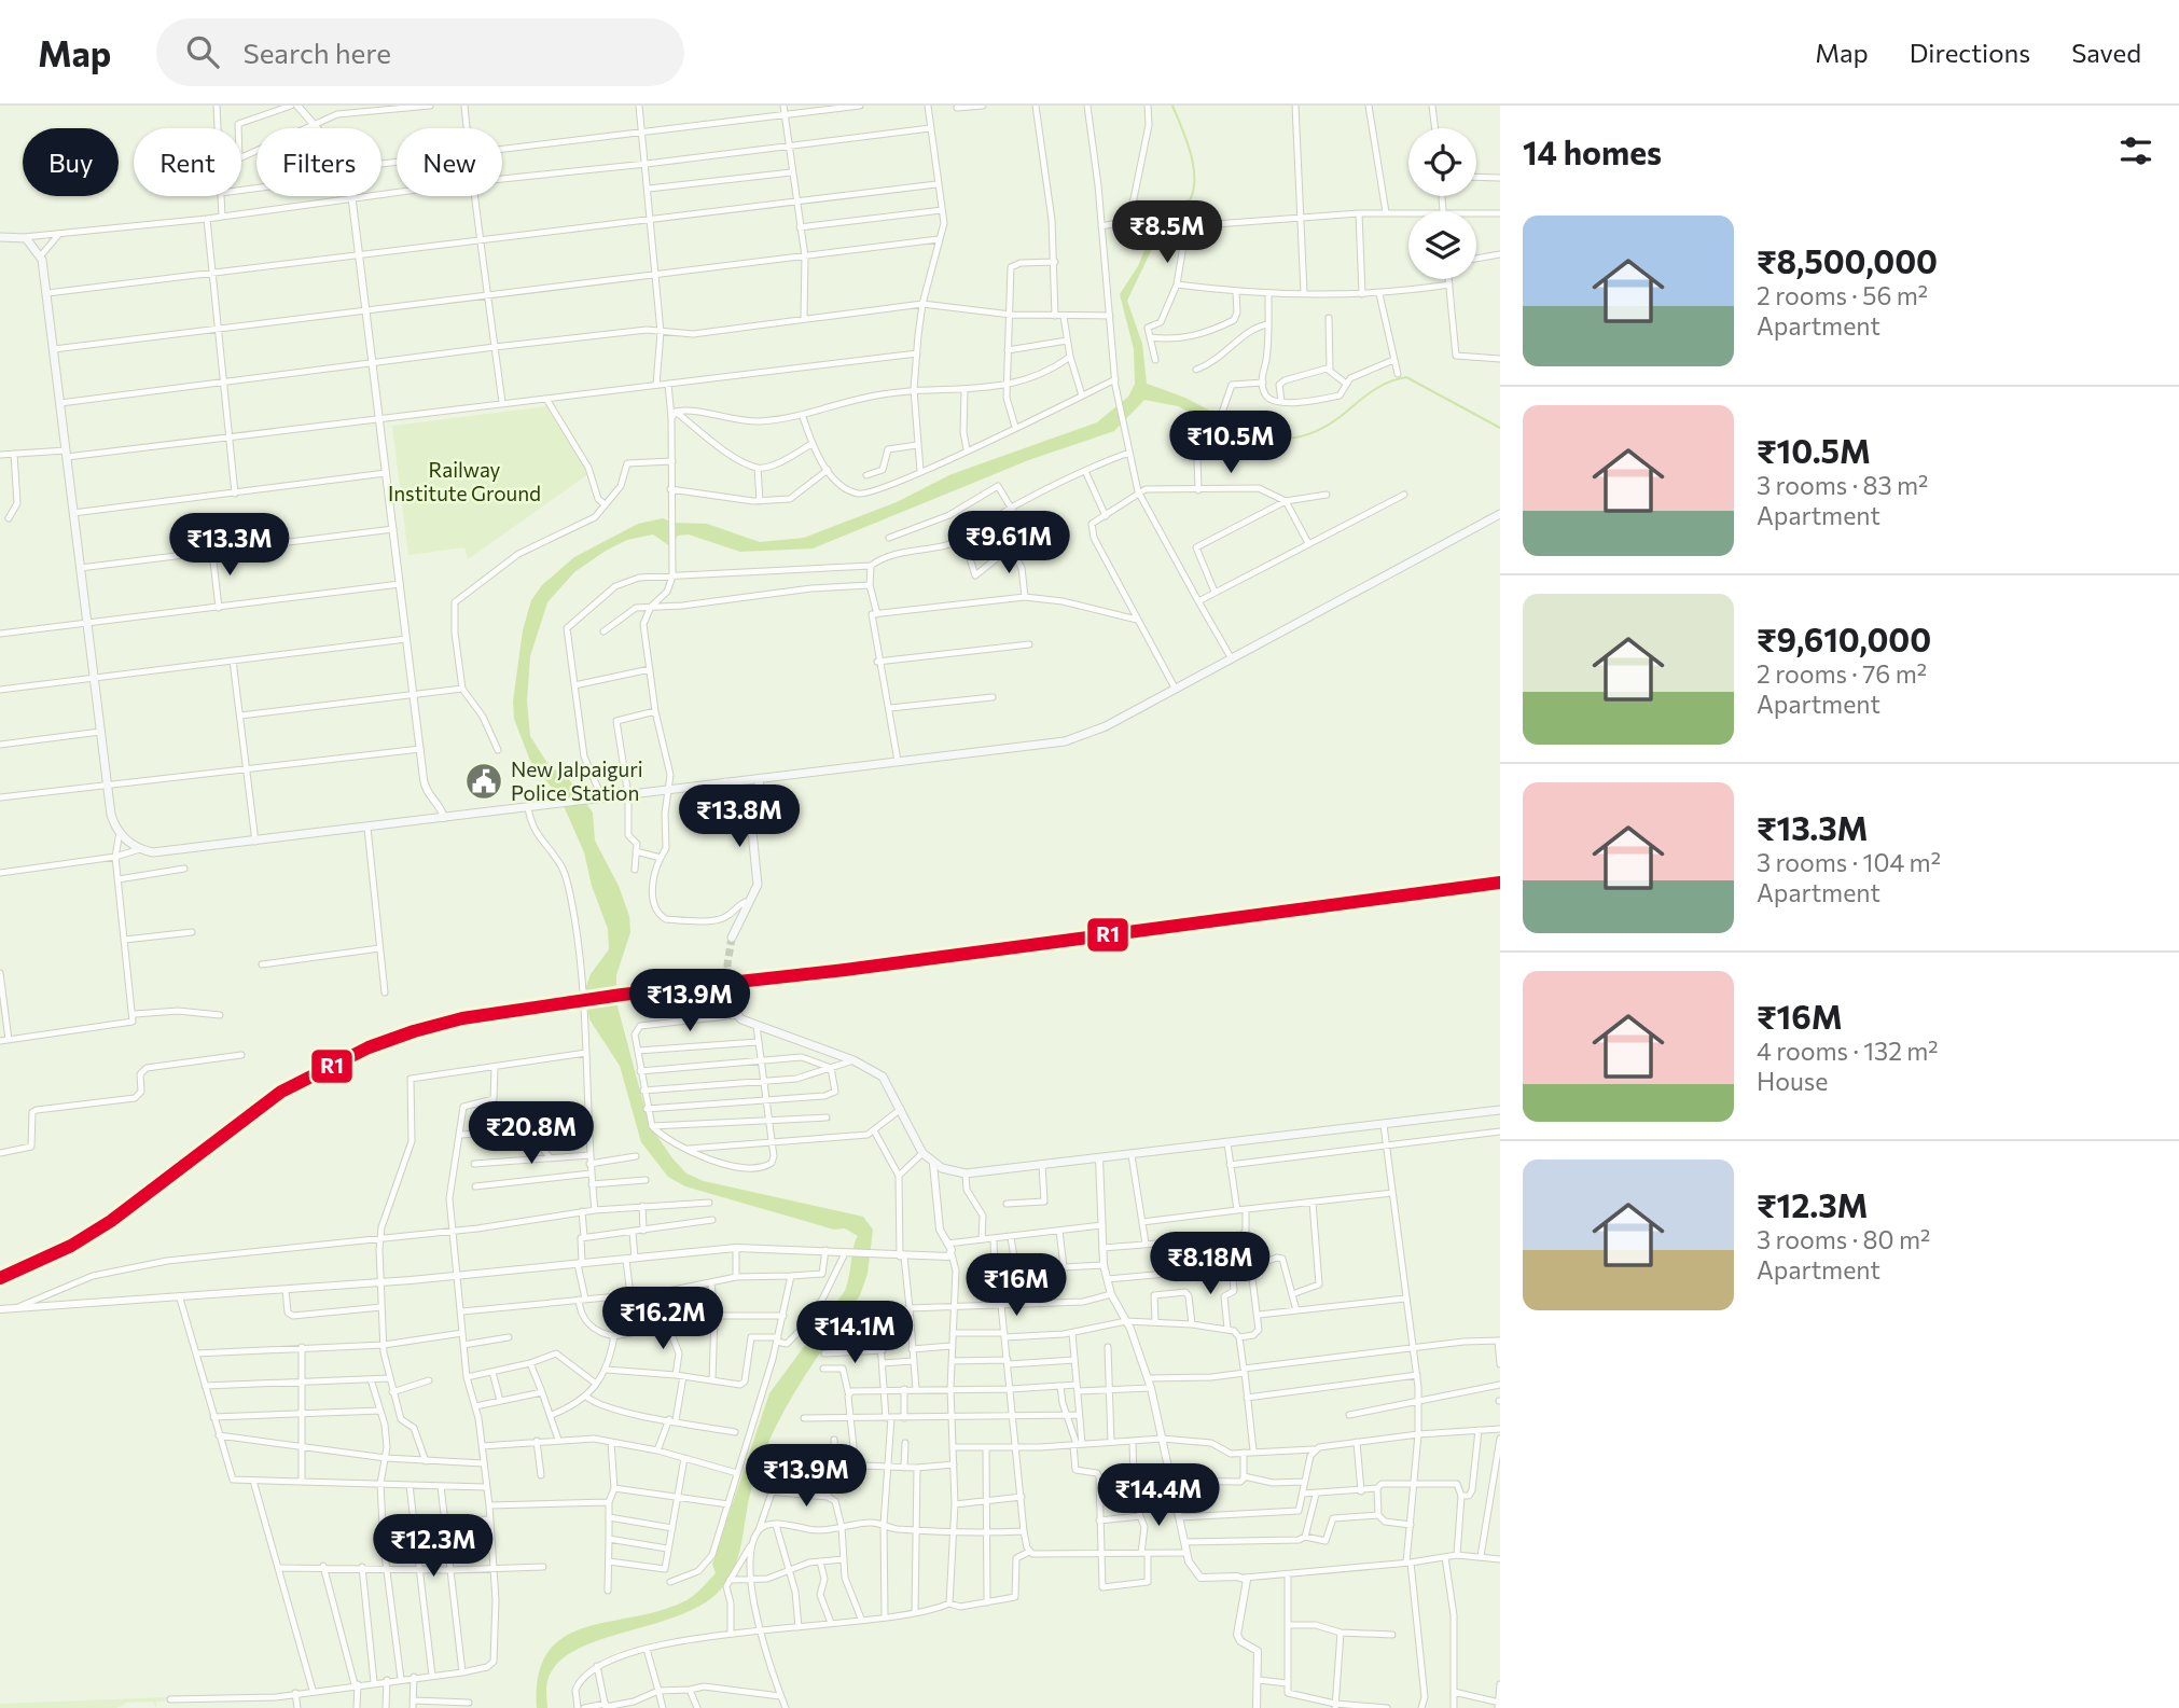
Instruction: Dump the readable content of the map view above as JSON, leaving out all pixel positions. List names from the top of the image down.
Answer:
{
  "parks": ["Railway Institute Ground"],
  "places": {
    "public building": ["New Jalpaiguri Police Station"]
  },
  "lines": ["transit line R1"],
  "page": {
    "header": "Map",
    "search": "Search here",
    "nav": ["Map", "Directions", "Saved"],
    "heading": "14 homes",
    "chip": [
      "Buy",
      "Rent",
      "Filters",
      "New"
    ],
    "list": [
      {
        "name": "₹8,500,000",
        "note": "2 rooms · 56 m² · Apartment"
      },
      {
        "name": "₹10.5M",
        "note": "3 rooms · 83 m² · Apartment"
      },
      {
        "name": "₹9,610,000",
        "note": "2 rooms · 76 m² · Apartment"
      },
      {
        "name": "₹13.3M",
        "note": "3 rooms · 104 m² · Apartment"
      },
      {
        "name": "₹16M",
        "note": "4 rooms · 132 m² · House"
      },
      {
        "name": "₹12.3M",
        "note": "3 rooms · 80 m² · Apartment"
      }
    ],
    "price": [
      "₹8.5M",
      "₹10.5M",
      "₹9.61M",
      "₹13.3M",
      "₹13.8M",
      "₹13.9M",
      "₹20.8M",
      "₹8.18M",
      "₹16M",
      "₹16.2M",
      "₹14.1M",
      "₹13.9M",
      "₹14.4M",
      "₹12.3M"
    ]
  }
}
